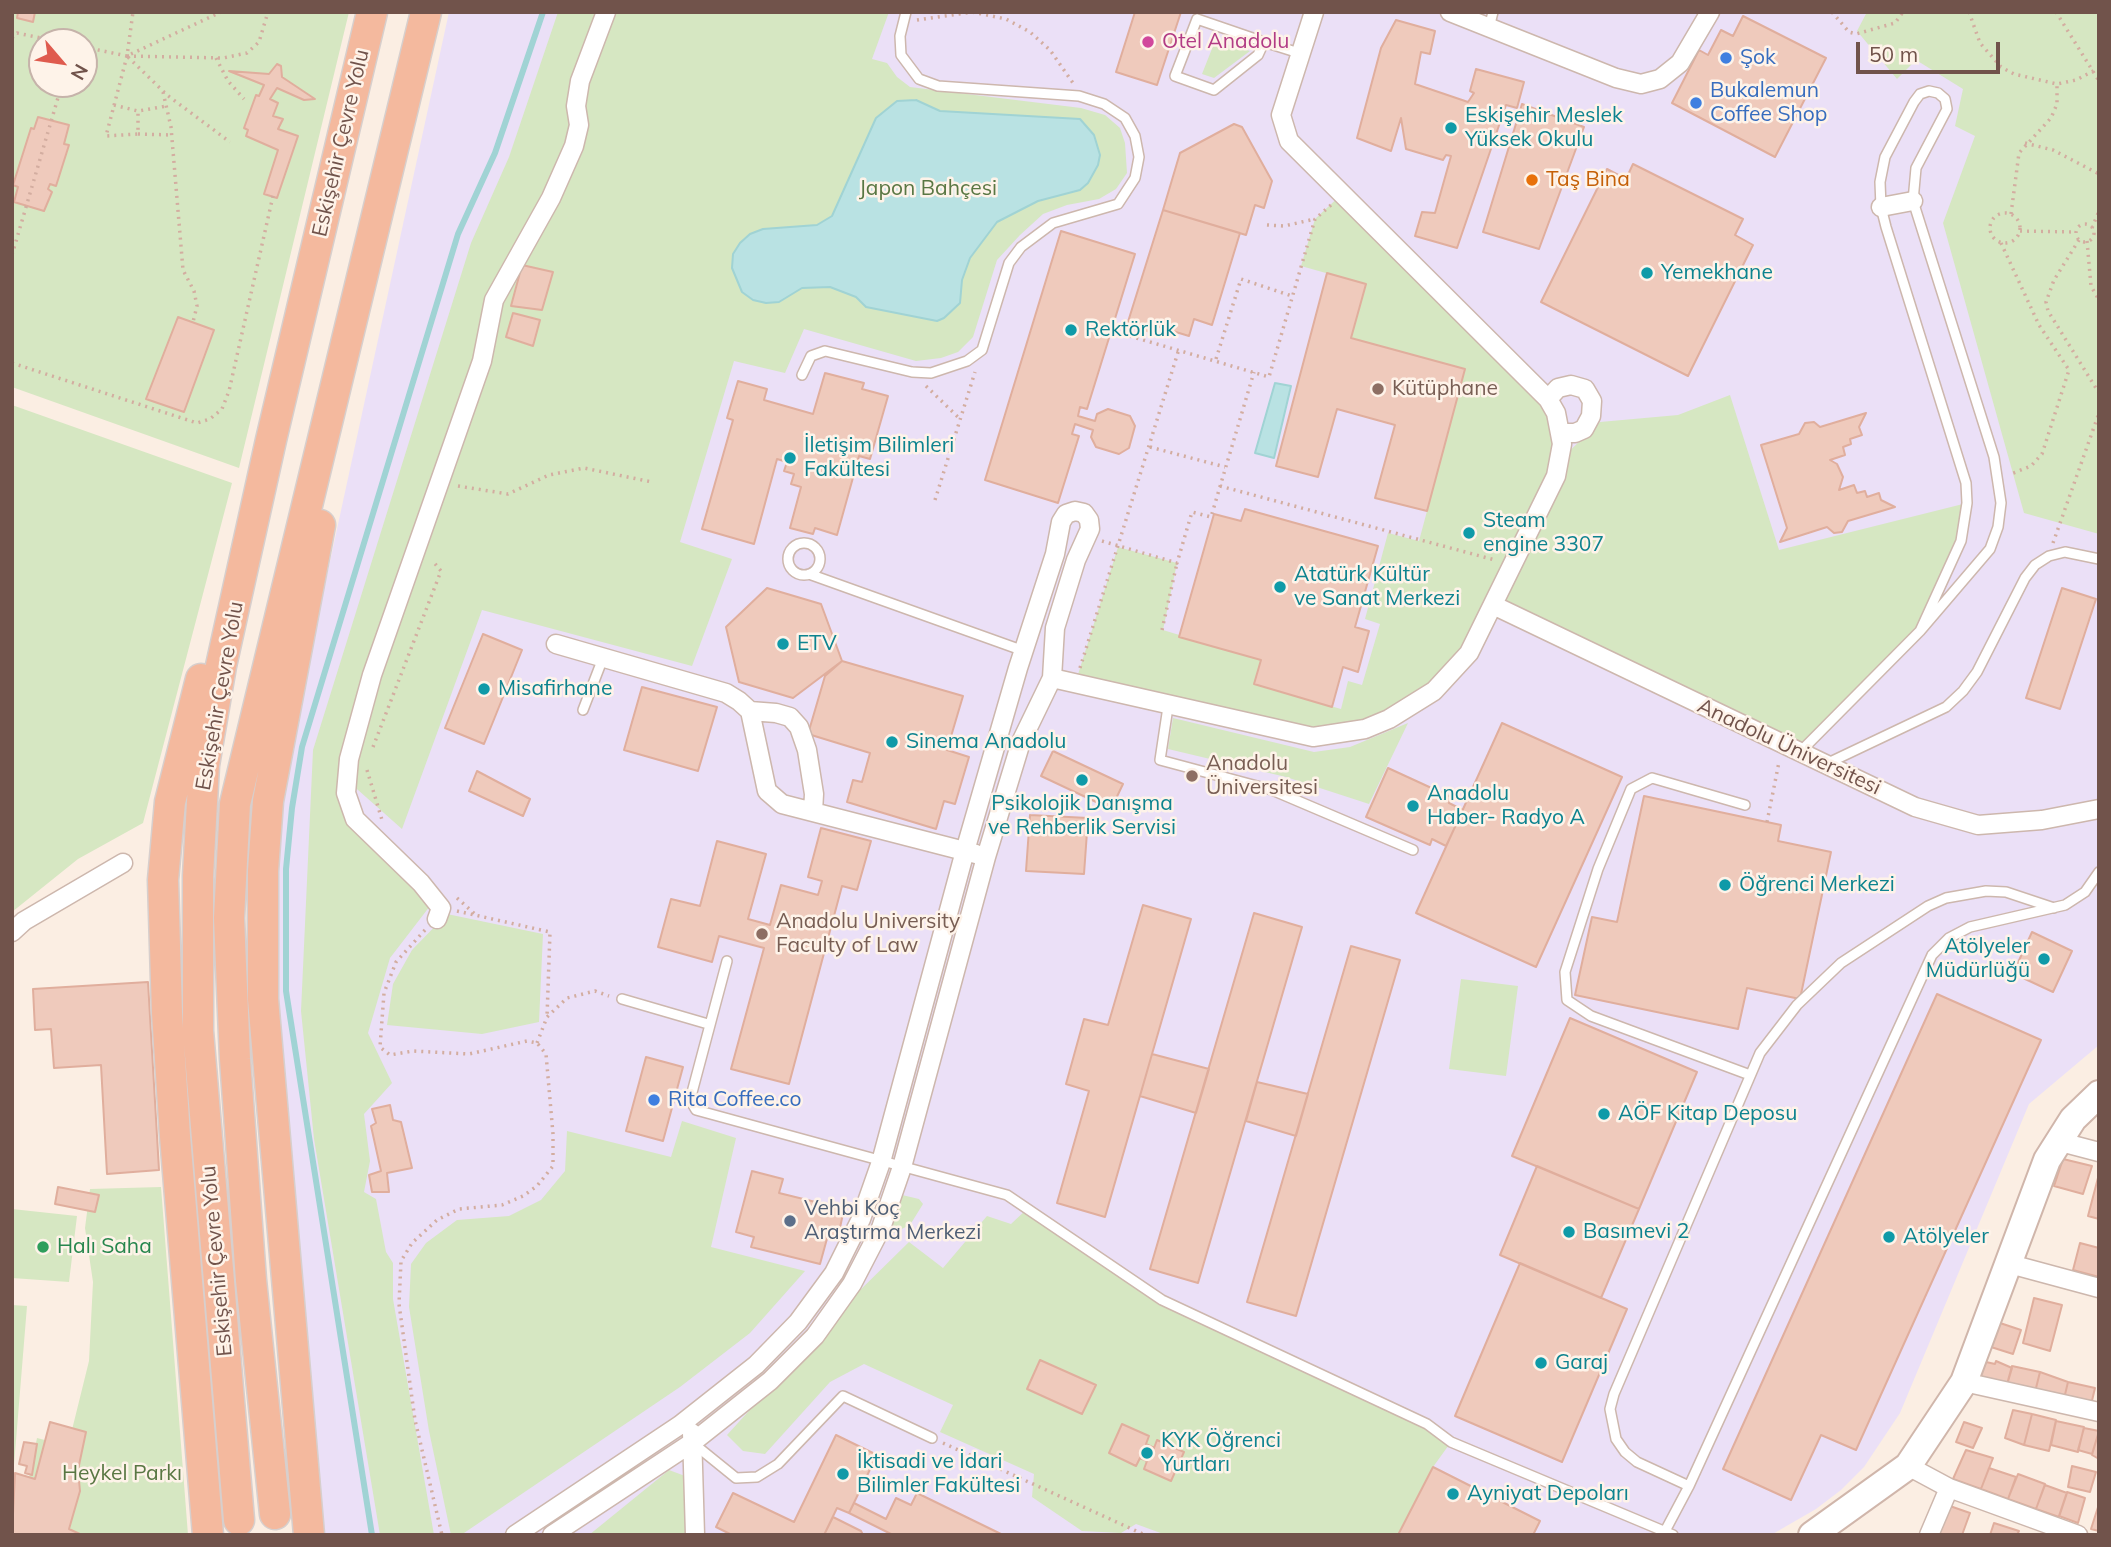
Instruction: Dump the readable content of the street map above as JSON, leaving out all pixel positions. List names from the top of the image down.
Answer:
{
  "streets": {
    "highway": ["Eskişehir Çevre Yolu"],
    "street": ["Anadolu Üniversitesi"]
  },
  "parks": ["Japon Bahçesi", "Heykel Parkı"],
  "places": [
    "Otel Anadolu",
    "Şok",
    "Bukalemun Coffee Shop",
    "Eskişehir Meslek Yüksek Okulu",
    "Taş Bina",
    "Yemekhane",
    "Rektörlük",
    "Kütüphane",
    "İletişim Bilimleri Fakültesi",
    "Steam engine 3307",
    "Atatürk Kültür ve Sanat Merkezi",
    "ETV",
    "Misafirhane",
    "Sinema Anadolu",
    "Anadolu Üniversitesi",
    "Psikolojik Danışma ve Rehberlik Servisi",
    "Anadolu Haber- Radyo A",
    "Öğrenci Merkezi",
    "Anadolu University Faculty of Law",
    "Atölyeler Müdürlüğü",
    "Rita Coffee.co",
    "AÖF Kitap Deposu",
    "Vehbi Koç Araştırma Merkezi",
    "Basımevi 2",
    "Atölyeler",
    "Halı Saha",
    "Garaj",
    "KYK Öğrenci Yurtları",
    "İktisadi ve İdari Bilimler Fakültesi",
    "Ayniyat Depoları"
  ],
  "scale_bar": "50 m",
  "north": "bottom right"
}
